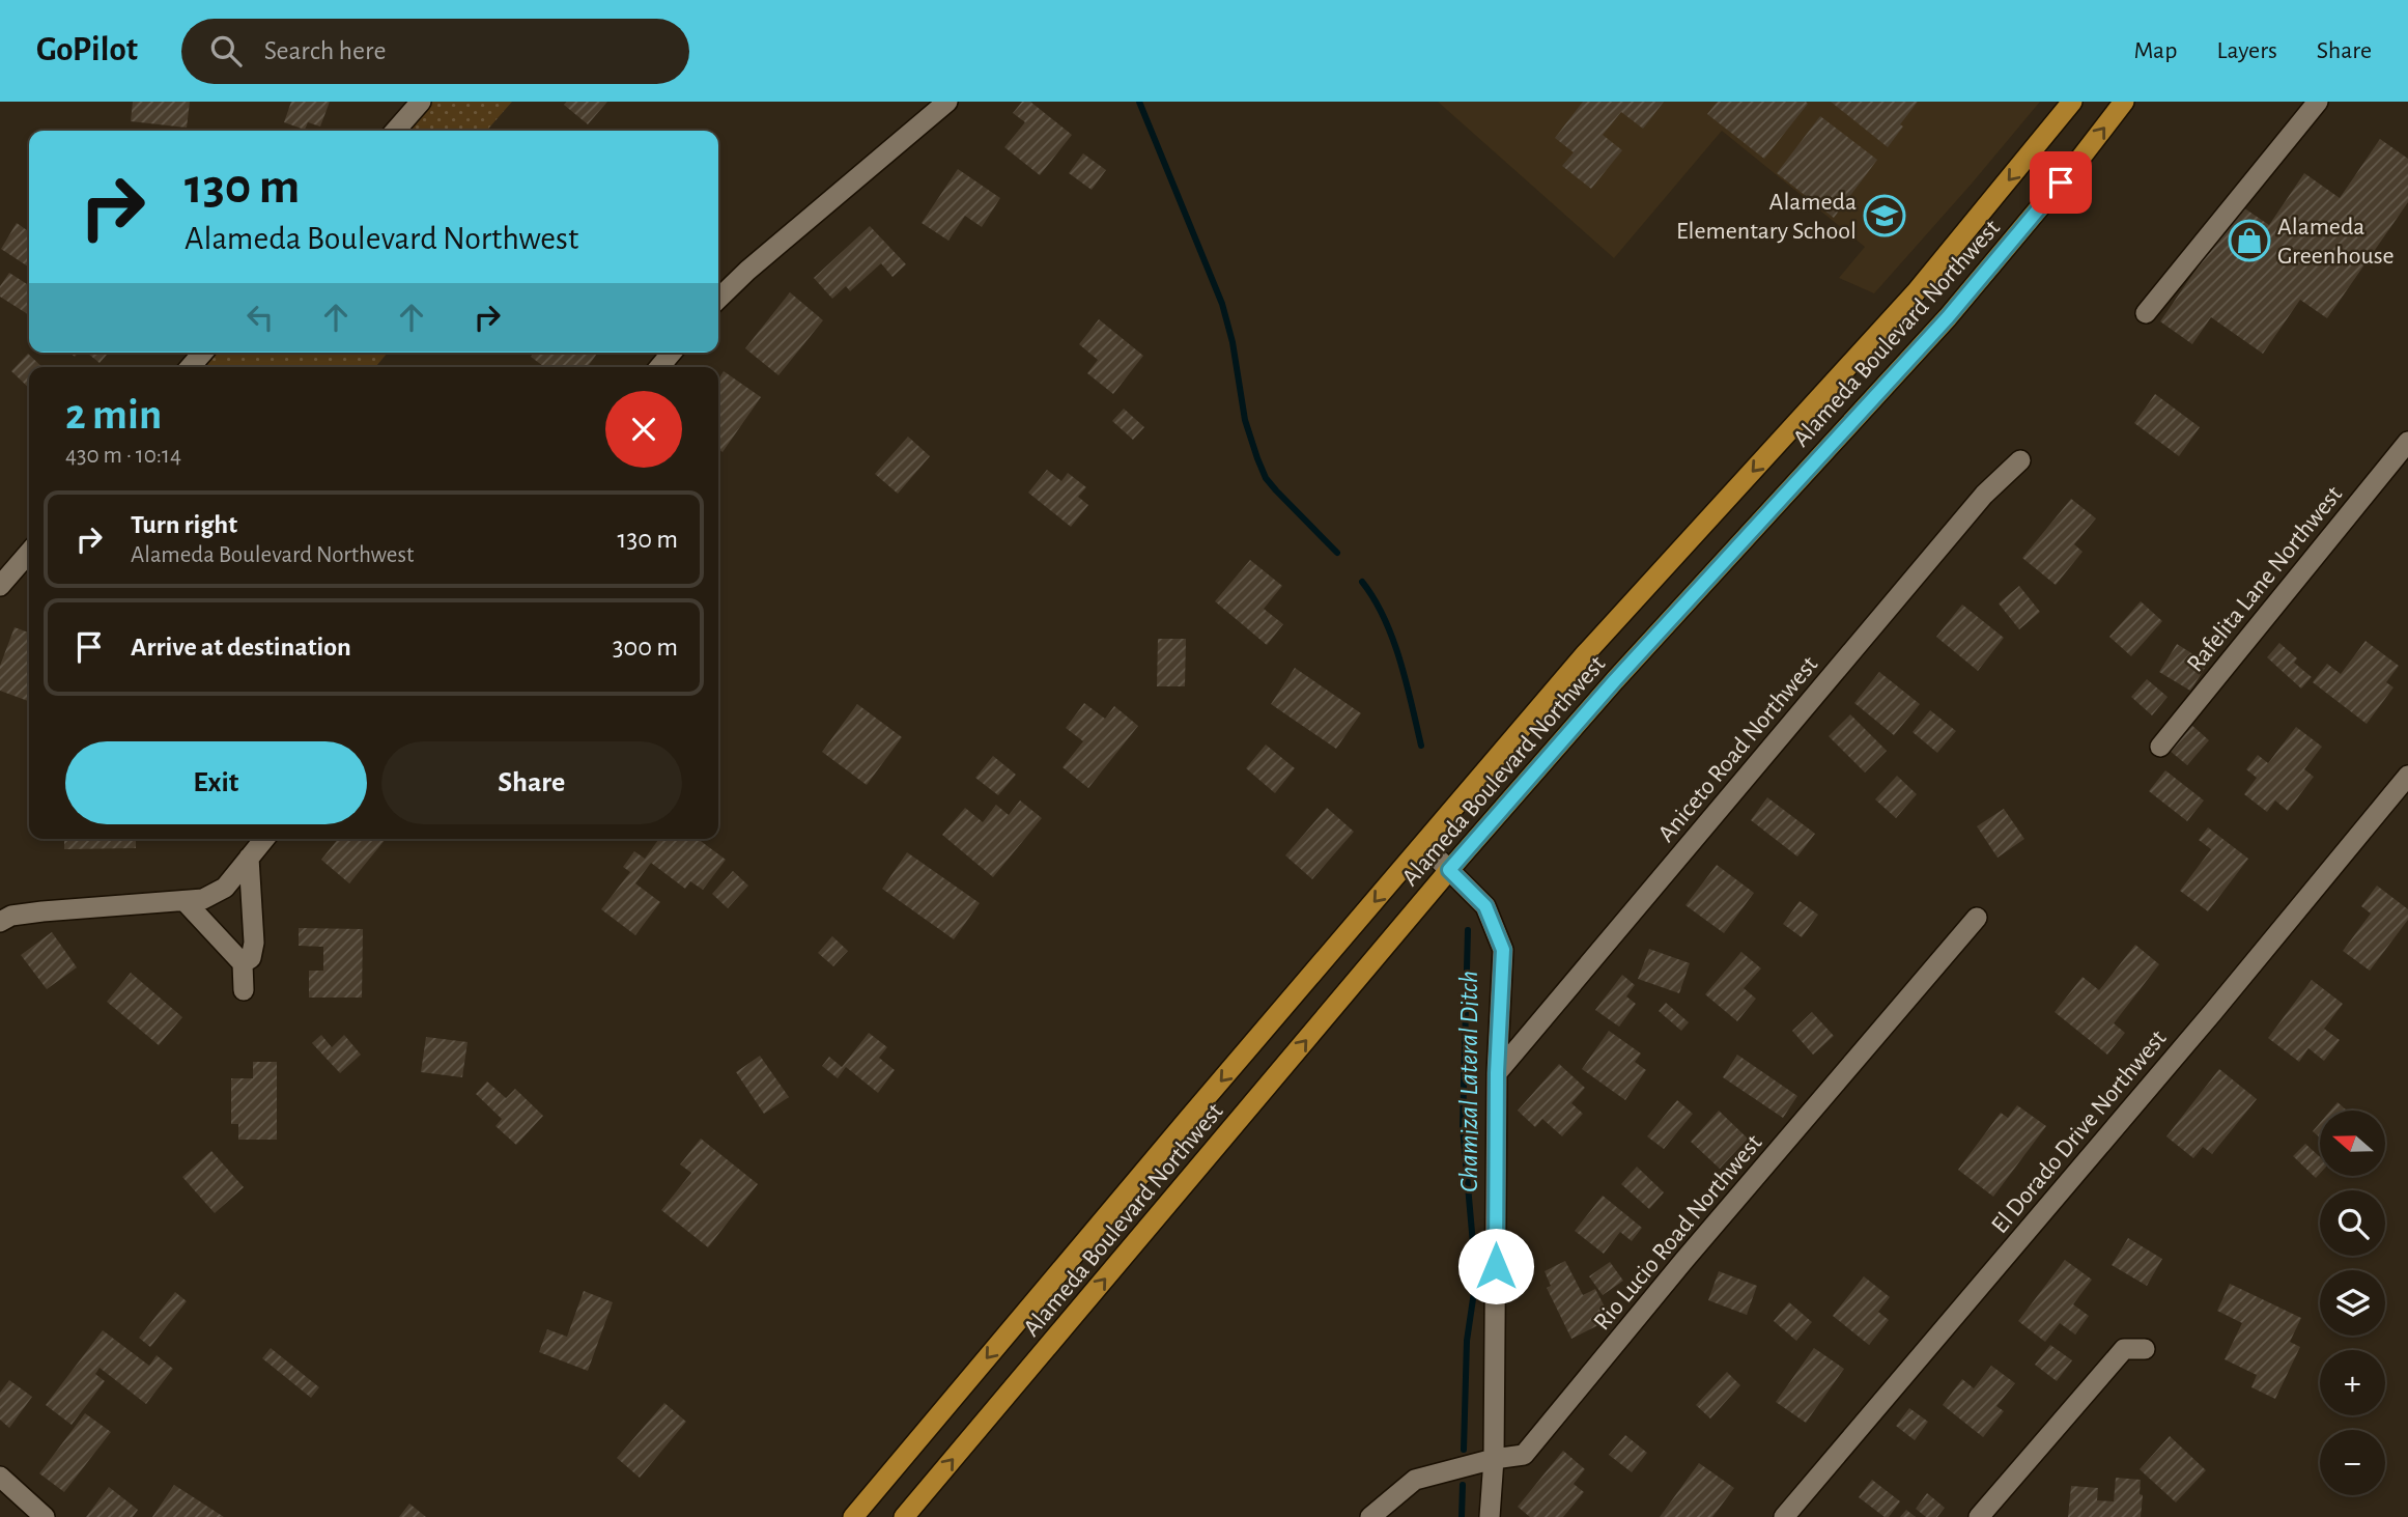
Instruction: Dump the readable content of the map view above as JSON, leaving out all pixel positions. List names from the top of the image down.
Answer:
{
  "streets": {
    "main road": ["Alameda Boulevard Northwest"],
    "street": [
      "Rafelita Lane Northwest",
      "Aniceto Road Northwest",
      "El Dorado Drive Northwest",
      "Rio Lucio Road Northwest"
    ]
  },
  "water": ["Chamizal Lateral Ditch"],
  "places": {
    "school or university": ["Alameda Elementary School"],
    "shop": ["Alameda Greenhouse"]
  },
  "north": "left",
  "page": {
    "header": "GoPilot",
    "search": "Search here",
    "nav": ["Map", "Layers", "Share"],
    "turn": ["130 m", "Alameda Boulevard Northwest"],
    "heading": ["2 min", "430 m · 10:14"],
    "list": [
      {
        "name": "Turn right",
        "note": "Alameda Boulevard Northwest",
        "value": "130 m"
      },
      {
        "name": "Arrive at destination",
        "value": "300 m"
      }
    ],
    "buttons": ["Exit", "Share"],
    "map_buttons": ["+", "−"]
  }
}
